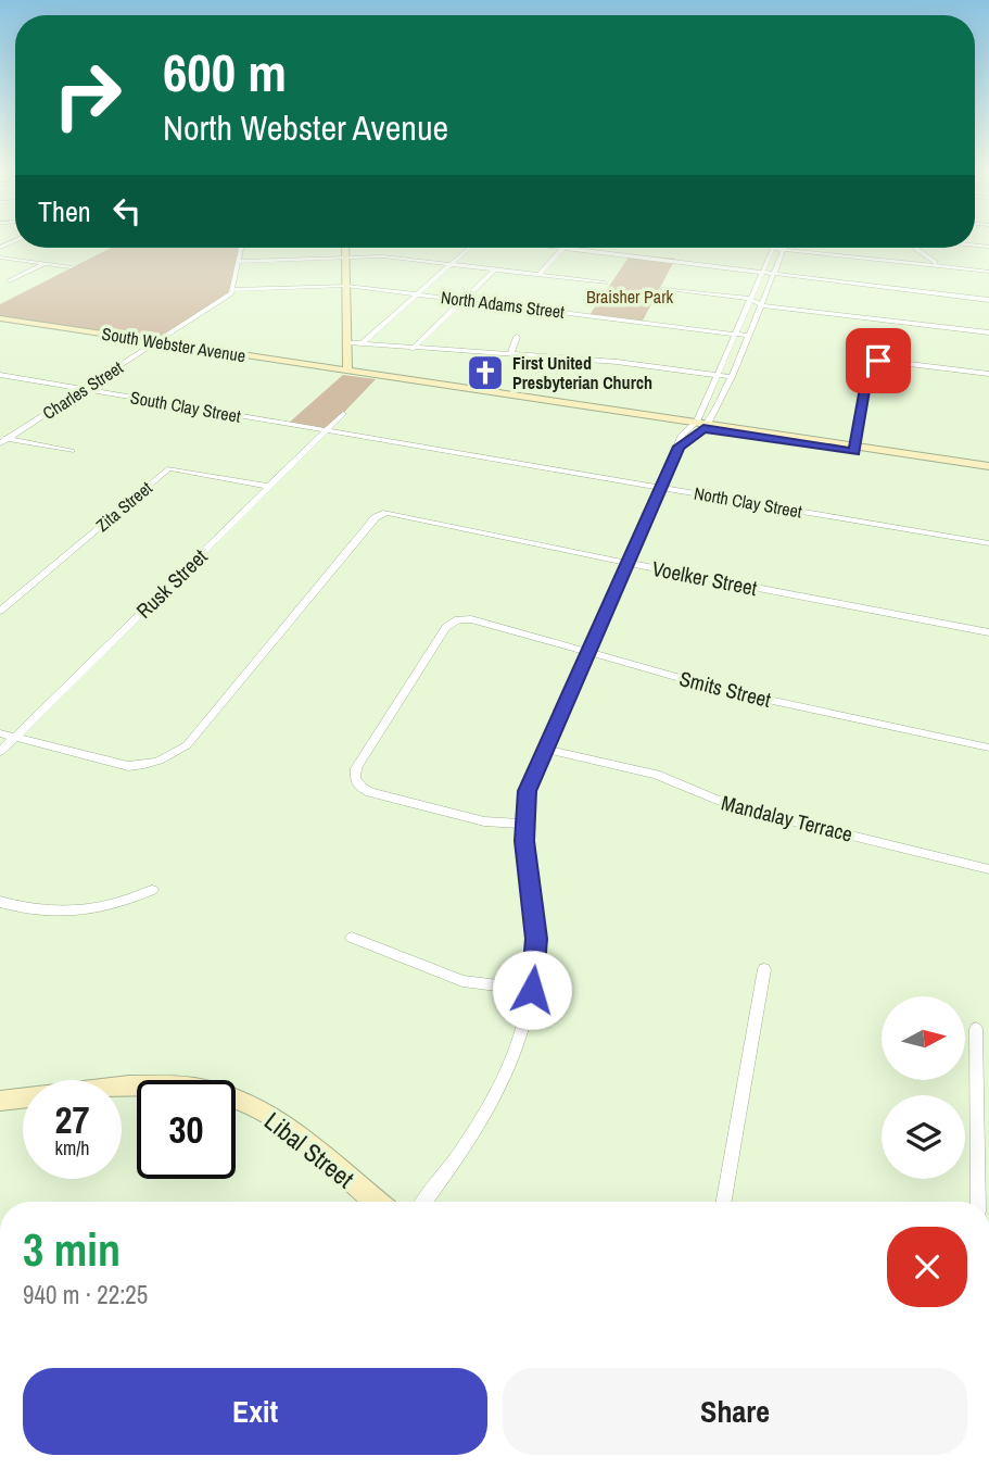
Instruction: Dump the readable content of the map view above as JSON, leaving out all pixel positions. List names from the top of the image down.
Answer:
{
  "streets": {
    "main road": ["South Webster Avenue", "Libal Street"],
    "street": [
      "North Adams Street",
      "Charles Street",
      "South Clay Street",
      "North Clay Street",
      "Zita Street",
      "Voelker Street",
      "Rusk Street",
      "Smits Street",
      "Mandalay Terrace"
    ]
  },
  "crossings": [
    ["North Adams Street", "Charles Street"],
    ["South Webster Avenue", "Charles Street"],
    ["Charles Street", "South Clay Street"],
    ["South Clay Street", "North Clay Street"],
    ["South Clay Street", "Rusk Street"],
    ["North Clay Street", "Rusk Street"],
    ["Zita Street", "Rusk Street"],
    ["Voelker Street", "Rusk Street"]
  ],
  "parks": ["Braisher Park"],
  "places": {
    "church": ["First United Presbyterian Church"]
  },
  "north": "right",
  "page": {
    "turn": ["600 m", "North Webster Avenue"],
    "then": "Then",
    "speed": "27 km/h",
    "limit": "30",
    "heading": ["3 min", "940 m · 22:25"],
    "buttons": ["Exit", "Share"]
  }
}
